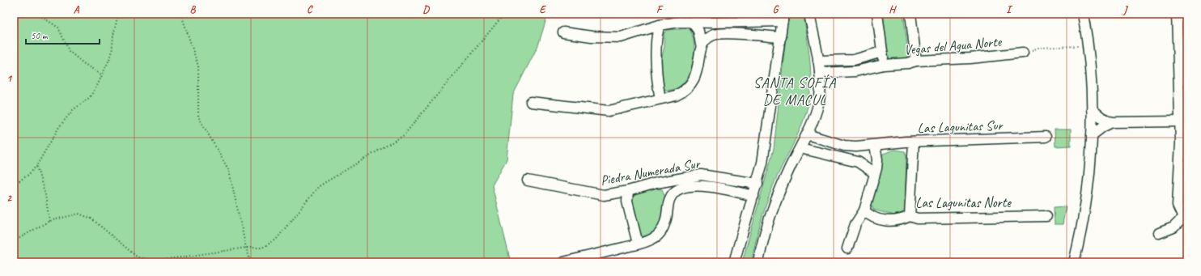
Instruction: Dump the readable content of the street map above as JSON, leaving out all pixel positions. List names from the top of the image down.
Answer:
{
  "streets": {
    "street": [
      "Vegas del Agua Norte",
      "Las Lagunitas Sur",
      "Piedra Numerada Sur",
      "Las Lagunitas Norte"
    ]
  },
  "districts": ["SANTA SOFÍA DE MACUL"],
  "scale_bar": "50 m",
  "grid": {
    "columns": [
      "A",
      "B",
      "C",
      "D",
      "E",
      "F",
      "G",
      "H",
      "I",
      "J"
    ],
    "rows": ["1", "2"]
  }
}
